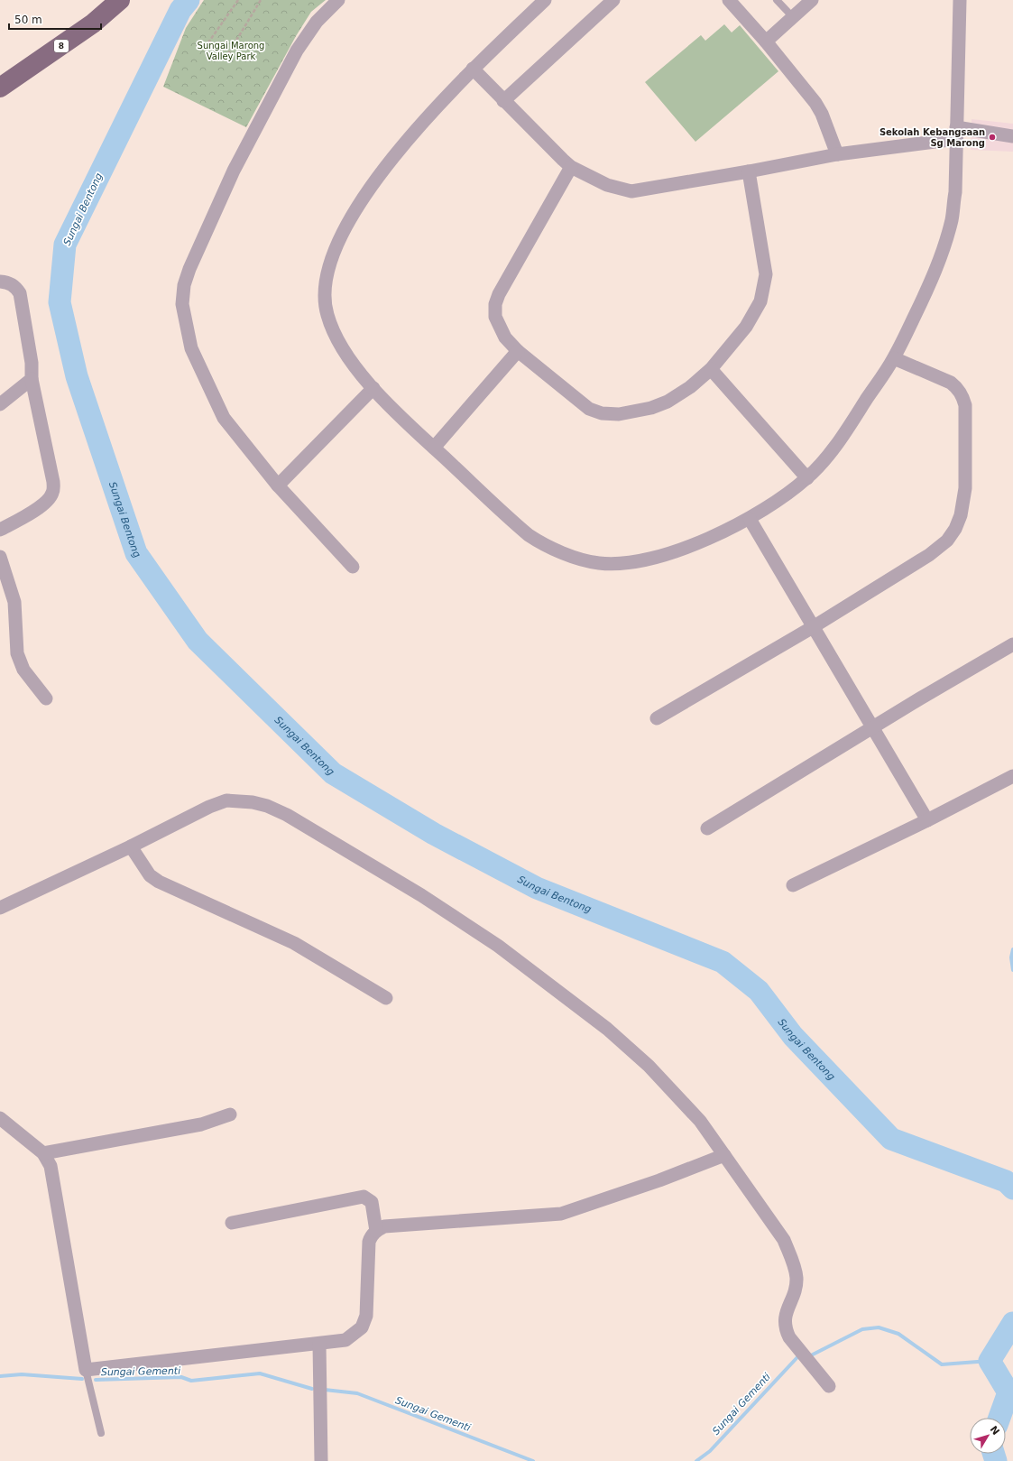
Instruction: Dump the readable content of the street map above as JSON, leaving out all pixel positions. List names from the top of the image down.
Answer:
{
  "streets": {
    "main road": ["8"]
  },
  "water": ["Sungai Bentong", "Sungai Gementi"],
  "parks": ["Sungai Marong Valley Park"],
  "places": ["Sekolah Kebangsaan Sg Marong"],
  "scale_bar": "50 m",
  "north": "top right"
}
